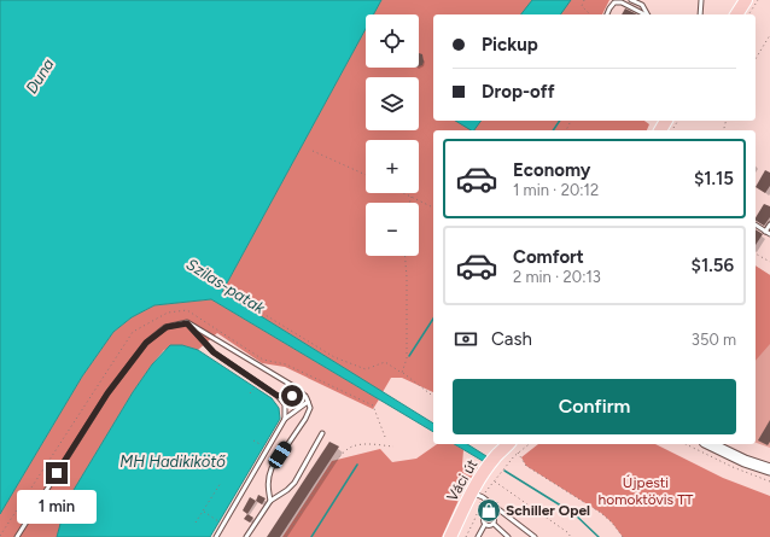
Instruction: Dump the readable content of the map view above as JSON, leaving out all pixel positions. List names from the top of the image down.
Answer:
{
  "streets": {
    "main road": ["Váci út"]
  },
  "water": ["Duna", "Szilas-patak", "MH Hadikikötő"],
  "parks": ["Újpesti homoktövis TT"],
  "places": {
    "shop": ["Schiller Opel"]
  },
  "page": {
    "map_buttons": ["+", "−"],
    "banner": ["Pickup", "Drop-off"],
    "list": [
      {
        "name": "Economy",
        "note": "1 min · 20:12",
        "value": "$1.15"
      },
      {
        "name": "Comfort",
        "note": "2 min · 20:13",
        "value": "$1.56"
      }
    ],
    "pay": ["Cash", "350 m"],
    "buttons": "Confirm",
    "bubble": "1 min"
  }
}
